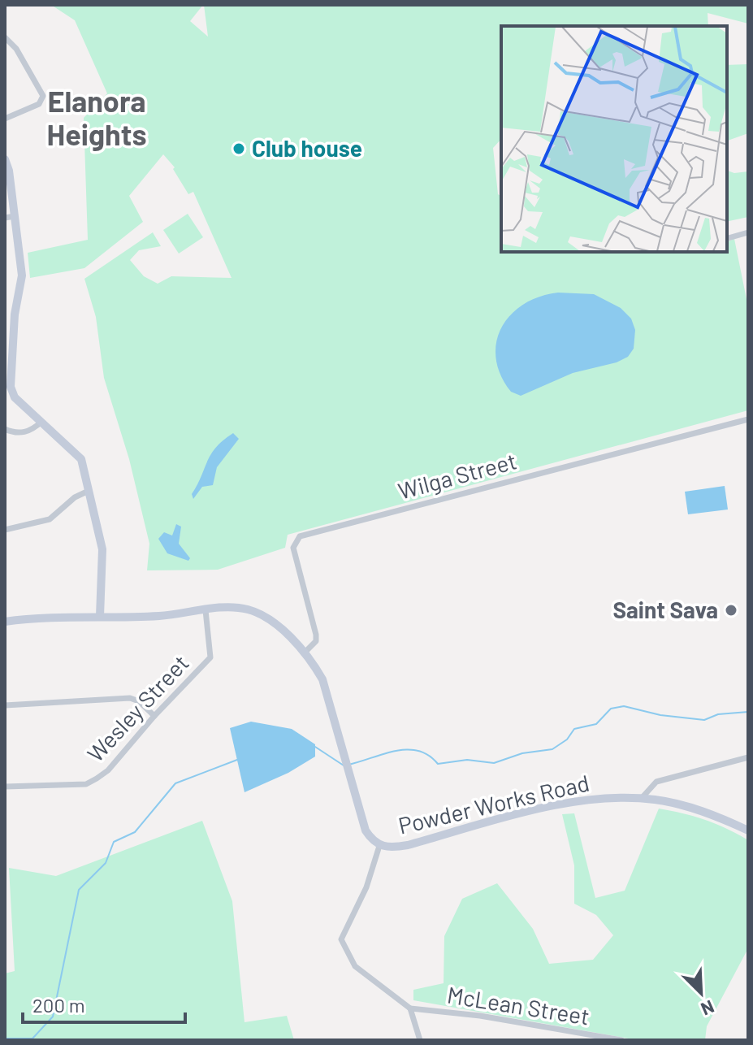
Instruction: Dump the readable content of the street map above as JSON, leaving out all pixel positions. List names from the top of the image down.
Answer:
{
  "streets": {
    "main road": ["Powder Works Road"],
    "street": ["Wilga Street", "Wesley Street", "McLean Street"]
  },
  "crossings": [
    ["Wilga Street", "Powder Works Road"],
    ["Wesley Street", "Powder Works Road"]
  ],
  "districts": ["Elanora Heights"],
  "places": ["Club house", "Saint Sava"],
  "scale_bar": "200 m",
  "north": "bottom right"
}
